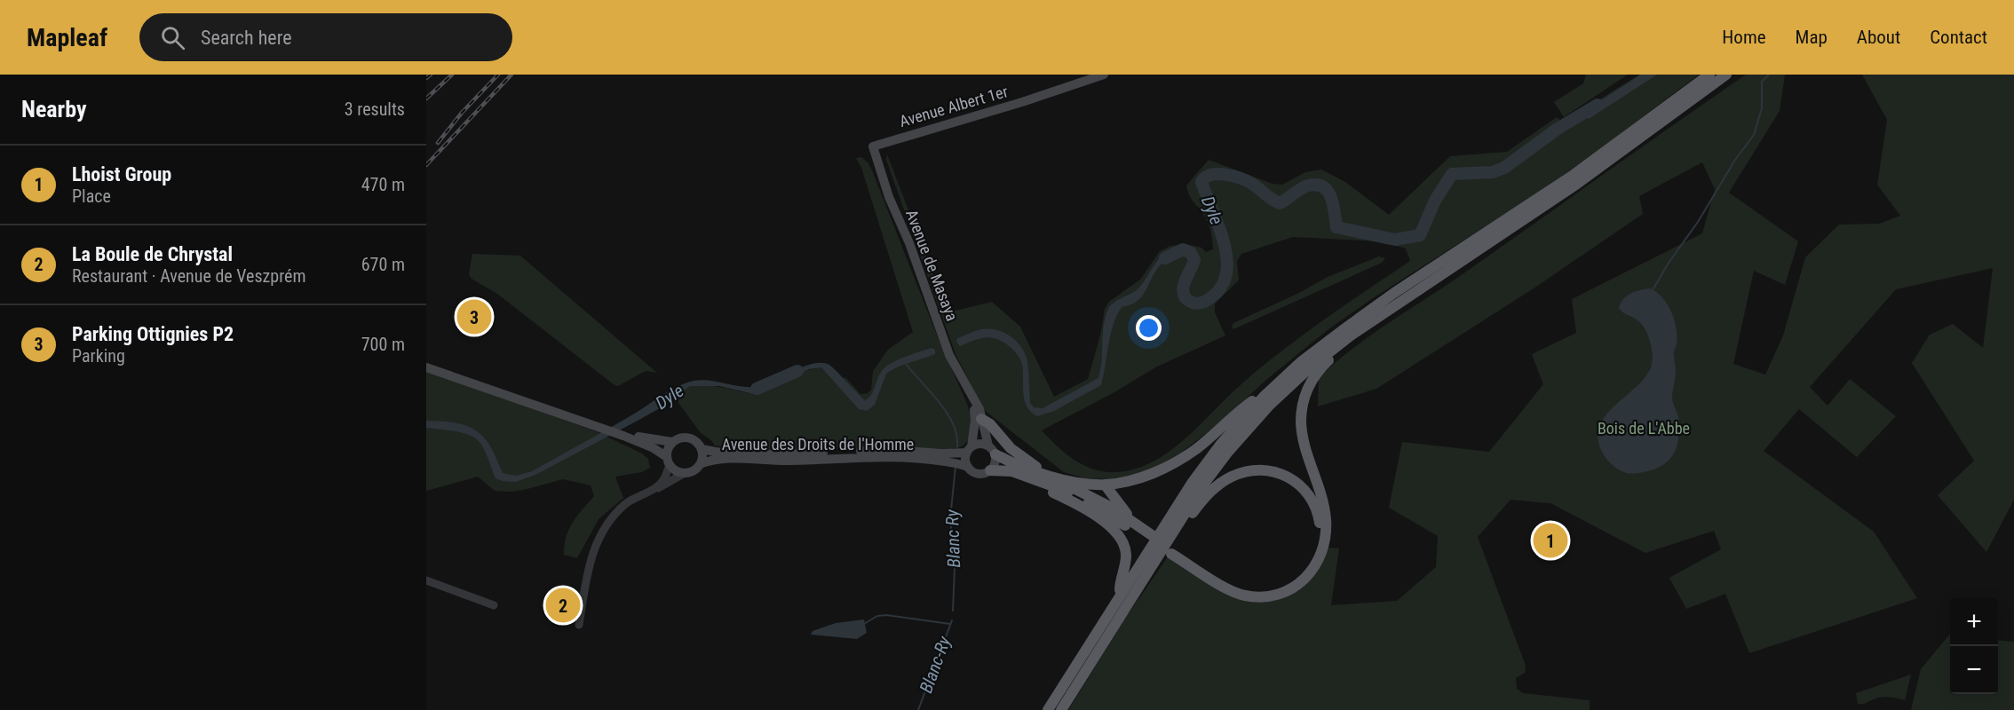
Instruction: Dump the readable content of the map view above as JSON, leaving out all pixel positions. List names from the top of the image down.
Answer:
{
  "streets": {
    "main road": ["Avenue Albert 1er", "Avenue de Masaya", "Avenue des Droits de l'Homme"]
  },
  "crossings": [
    ["Avenue Albert 1er", "Avenue de Masaya"],
    ["Avenue de Masaya", "Avenue des Droits de l'Homme"]
  ],
  "water": ["Dyle", "Blanc Ry", "Blanc-Ry"],
  "parks": ["Bois de L'Abbe"],
  "page": {
    "header": "Mapleaf",
    "search": "Search here",
    "nav": [
      "Home",
      "Map",
      "About",
      "Contact"
    ],
    "heading": ["Nearby", "3 results"],
    "list": [
      {
        "mark": "1",
        "name": "Lhoist Group",
        "note": "Place",
        "value": "470 m"
      },
      {
        "mark": "2",
        "name": "La Boule de Chrystal",
        "note": "Restaurant · Avenue de Veszprém",
        "value": "670 m"
      },
      {
        "mark": "3",
        "name": "Parking Ottignies P2",
        "note": "Parking",
        "value": "700 m"
      }
    ],
    "pins": ["3", "1", "2"],
    "map_buttons": ["+", "−"]
  }
}
